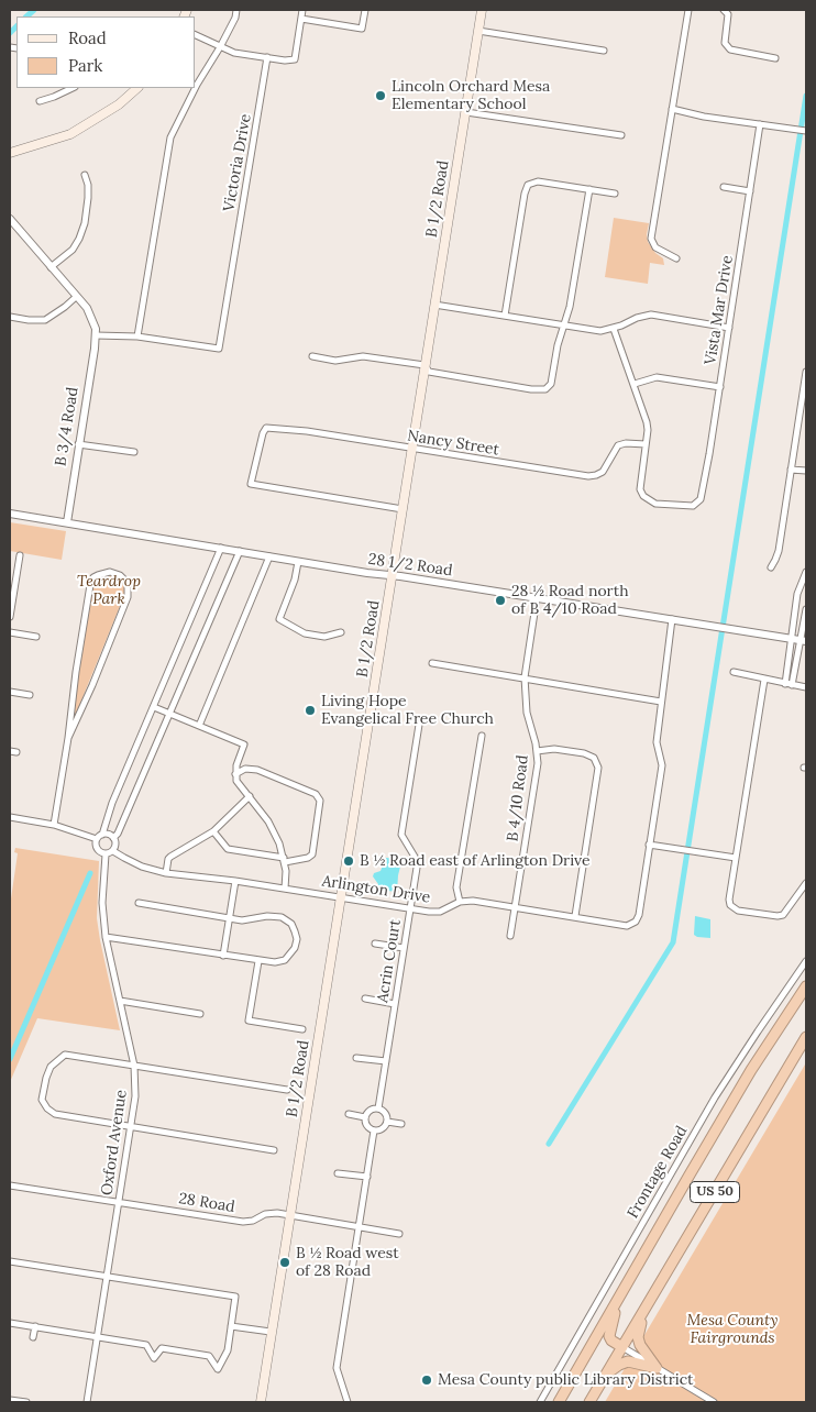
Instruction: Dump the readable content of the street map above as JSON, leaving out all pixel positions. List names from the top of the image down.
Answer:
{
  "streets": {
    "highway": ["US 50"],
    "main road": ["B 1/2 Road"],
    "street": [
      "Victoria Drive",
      "Vista Mar Drive",
      "B 3/4 Road",
      "Nancy Street",
      "28 1/2 Road",
      "B 4/10 Road",
      "Arlington Drive",
      "Acrin Court",
      "Oxford Avenue",
      "Frontage Road",
      "28 Road"
    ]
  },
  "crossings": [
    ["B 1/2 Road", "Nancy Street"],
    ["B 1/2 Road", "28 1/2 Road"],
    ["B 1/2 Road", "Arlington Drive"],
    ["B 1/2 Road", "28 Road"],
    ["Vista Mar Drive", "Nancy Street"],
    ["B 3/4 Road", "28 1/2 Road"],
    ["28 1/2 Road", "B 4/10 Road"],
    ["B 4/10 Road", "Arlington Drive"],
    ["Arlington Drive", "Acrin Court"],
    ["Arlington Drive", "Oxford Avenue"],
    ["Oxford Avenue", "28 Road"]
  ],
  "parks": ["Teardrop Park", "Mesa County Fairgrounds"],
  "places": [
    "Lincoln Orchard Mesa Elementary School",
    "28 ½ Road north of B 4/10 Road",
    "Living Hope Evangelical Free Church",
    "B ½ Road east of Arlington Drive",
    "B ½ Road west of 28 Road",
    "Mesa County public Library District"
  ],
  "legend": ["Road", "Park"]
}
